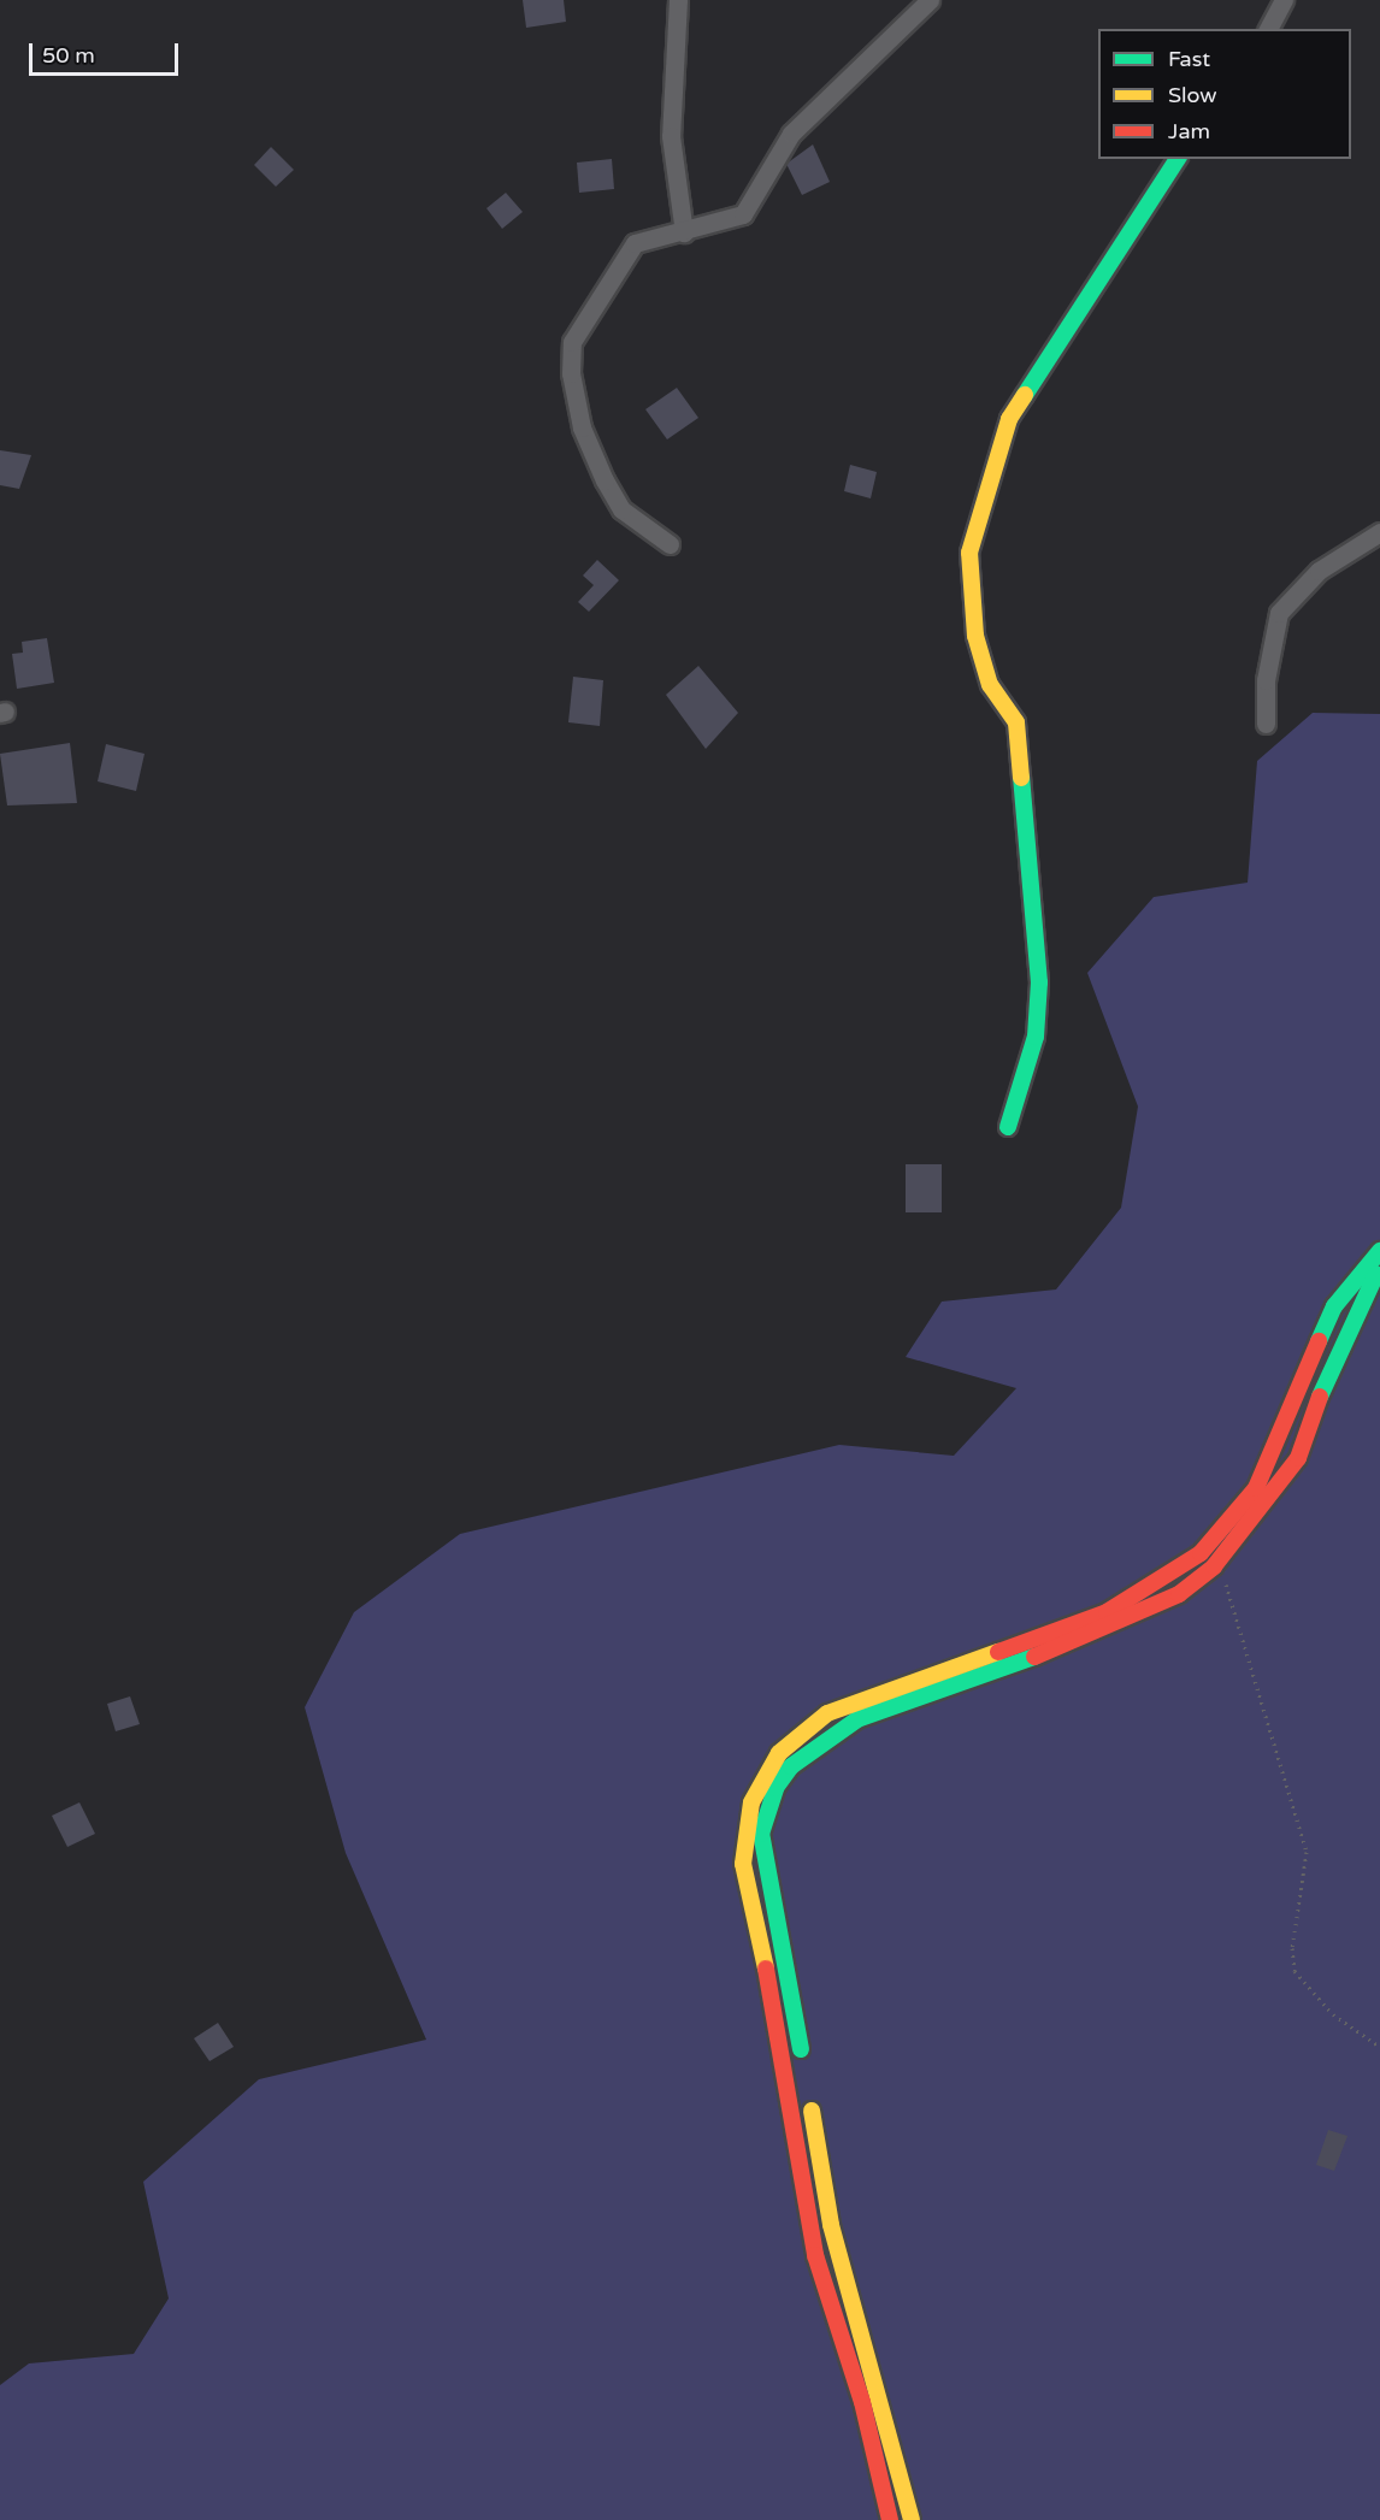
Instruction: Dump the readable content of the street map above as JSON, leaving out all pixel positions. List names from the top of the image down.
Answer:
{
  "legend": ["Fast", "Slow", "Jam"],
  "scale_bar": "50 m"
}
